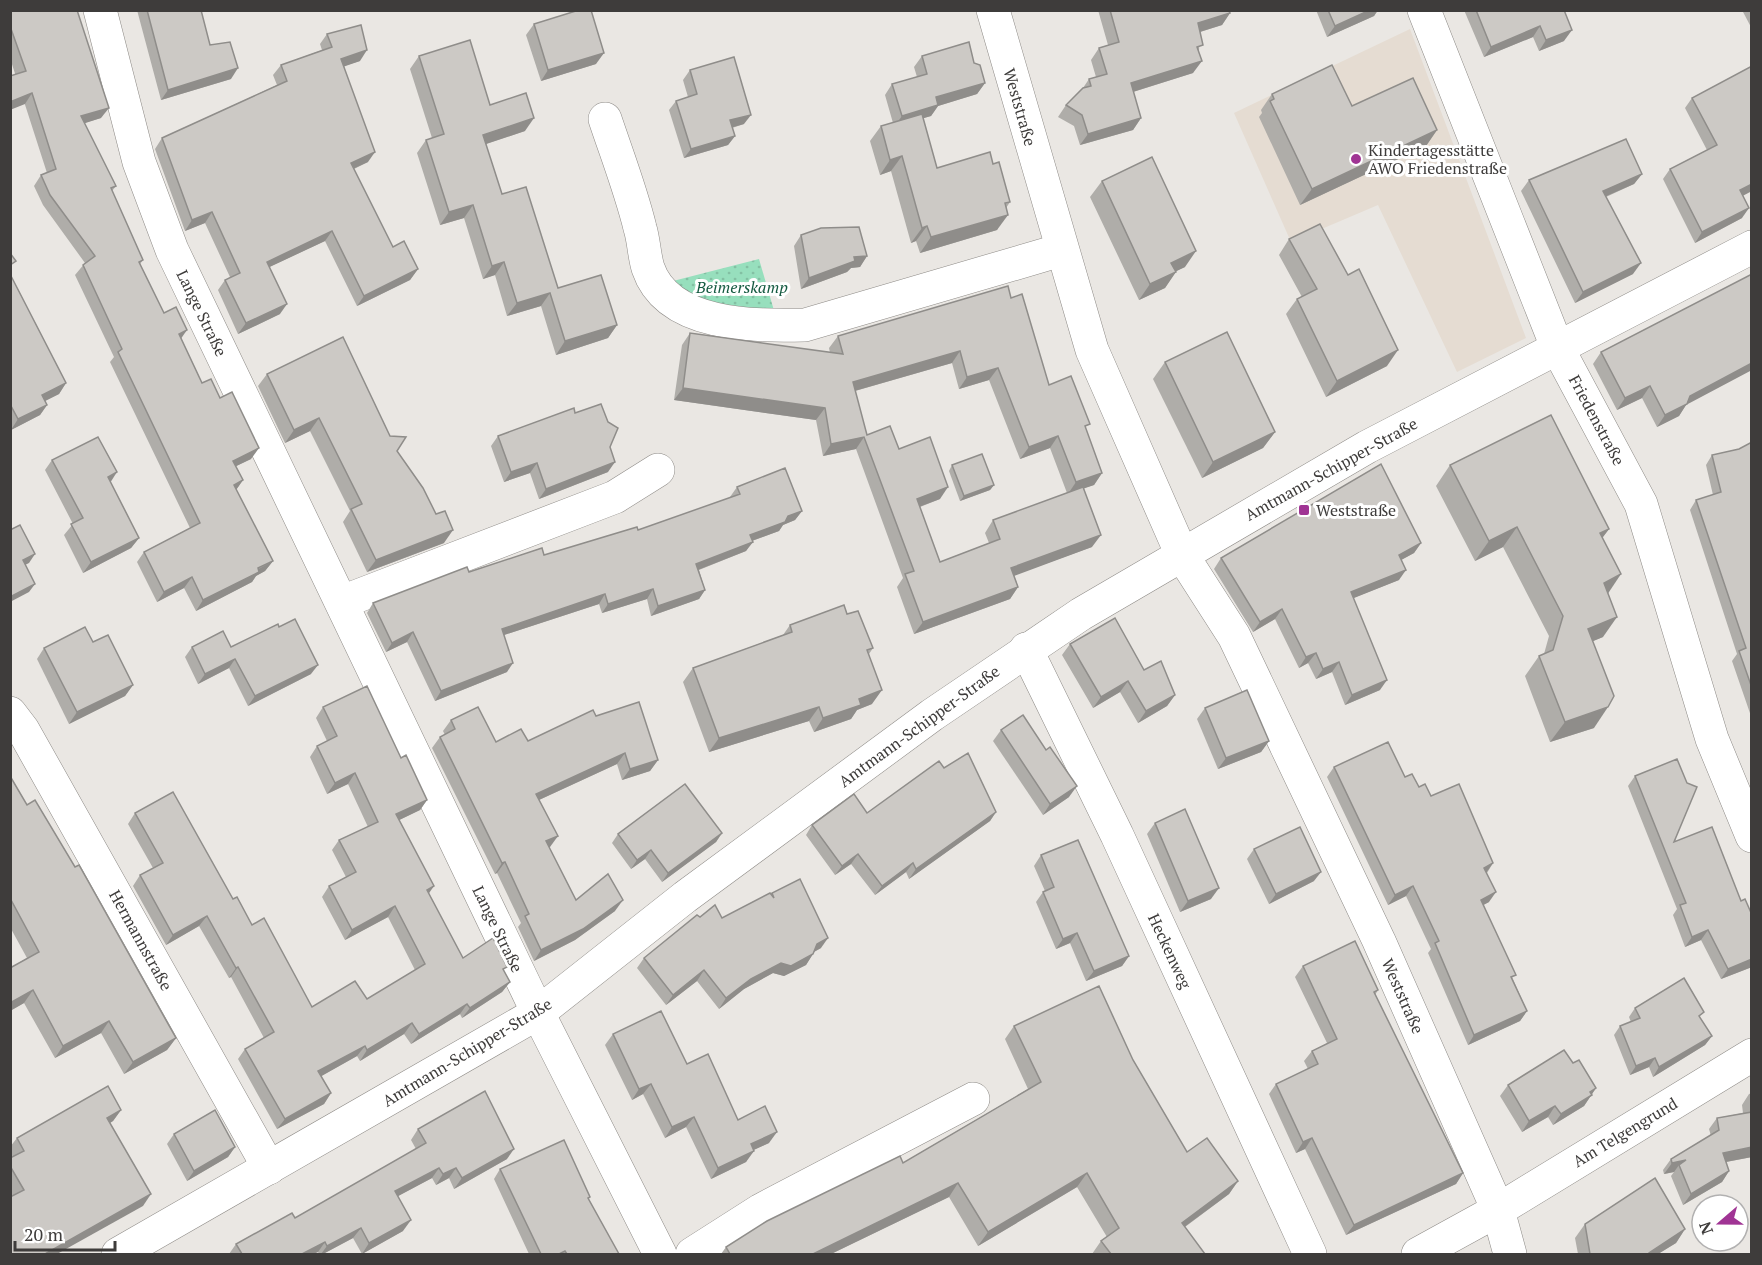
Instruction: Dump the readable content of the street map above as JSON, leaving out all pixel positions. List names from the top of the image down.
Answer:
{
  "streets": {
    "street": [
      "Weststraße",
      "Lange Straße",
      "Friedenstraße",
      "Amtmann-Schipper-Straße",
      "Hermannstraße",
      "Heckenweg",
      "Am Telgengrund"
    ]
  },
  "crossings": [
    ["Weststraße", "Amtmann-Schipper-Straße"],
    ["Weststraße", "Am Telgengrund"],
    ["Lange Straße", "Amtmann-Schipper-Straße"],
    ["Friedenstraße", "Amtmann-Schipper-Straße"],
    ["Amtmann-Schipper-Straße", "Hermannstraße"],
    ["Amtmann-Schipper-Straße", "Heckenweg"]
  ],
  "parks": ["Beimerskamp"],
  "places": {
    "other": ["Kindertagesstätte AWO Friedenstraße"],
    "transit": ["Weststraße"]
  },
  "scale_bar": "20 m",
  "north": "left"
}
